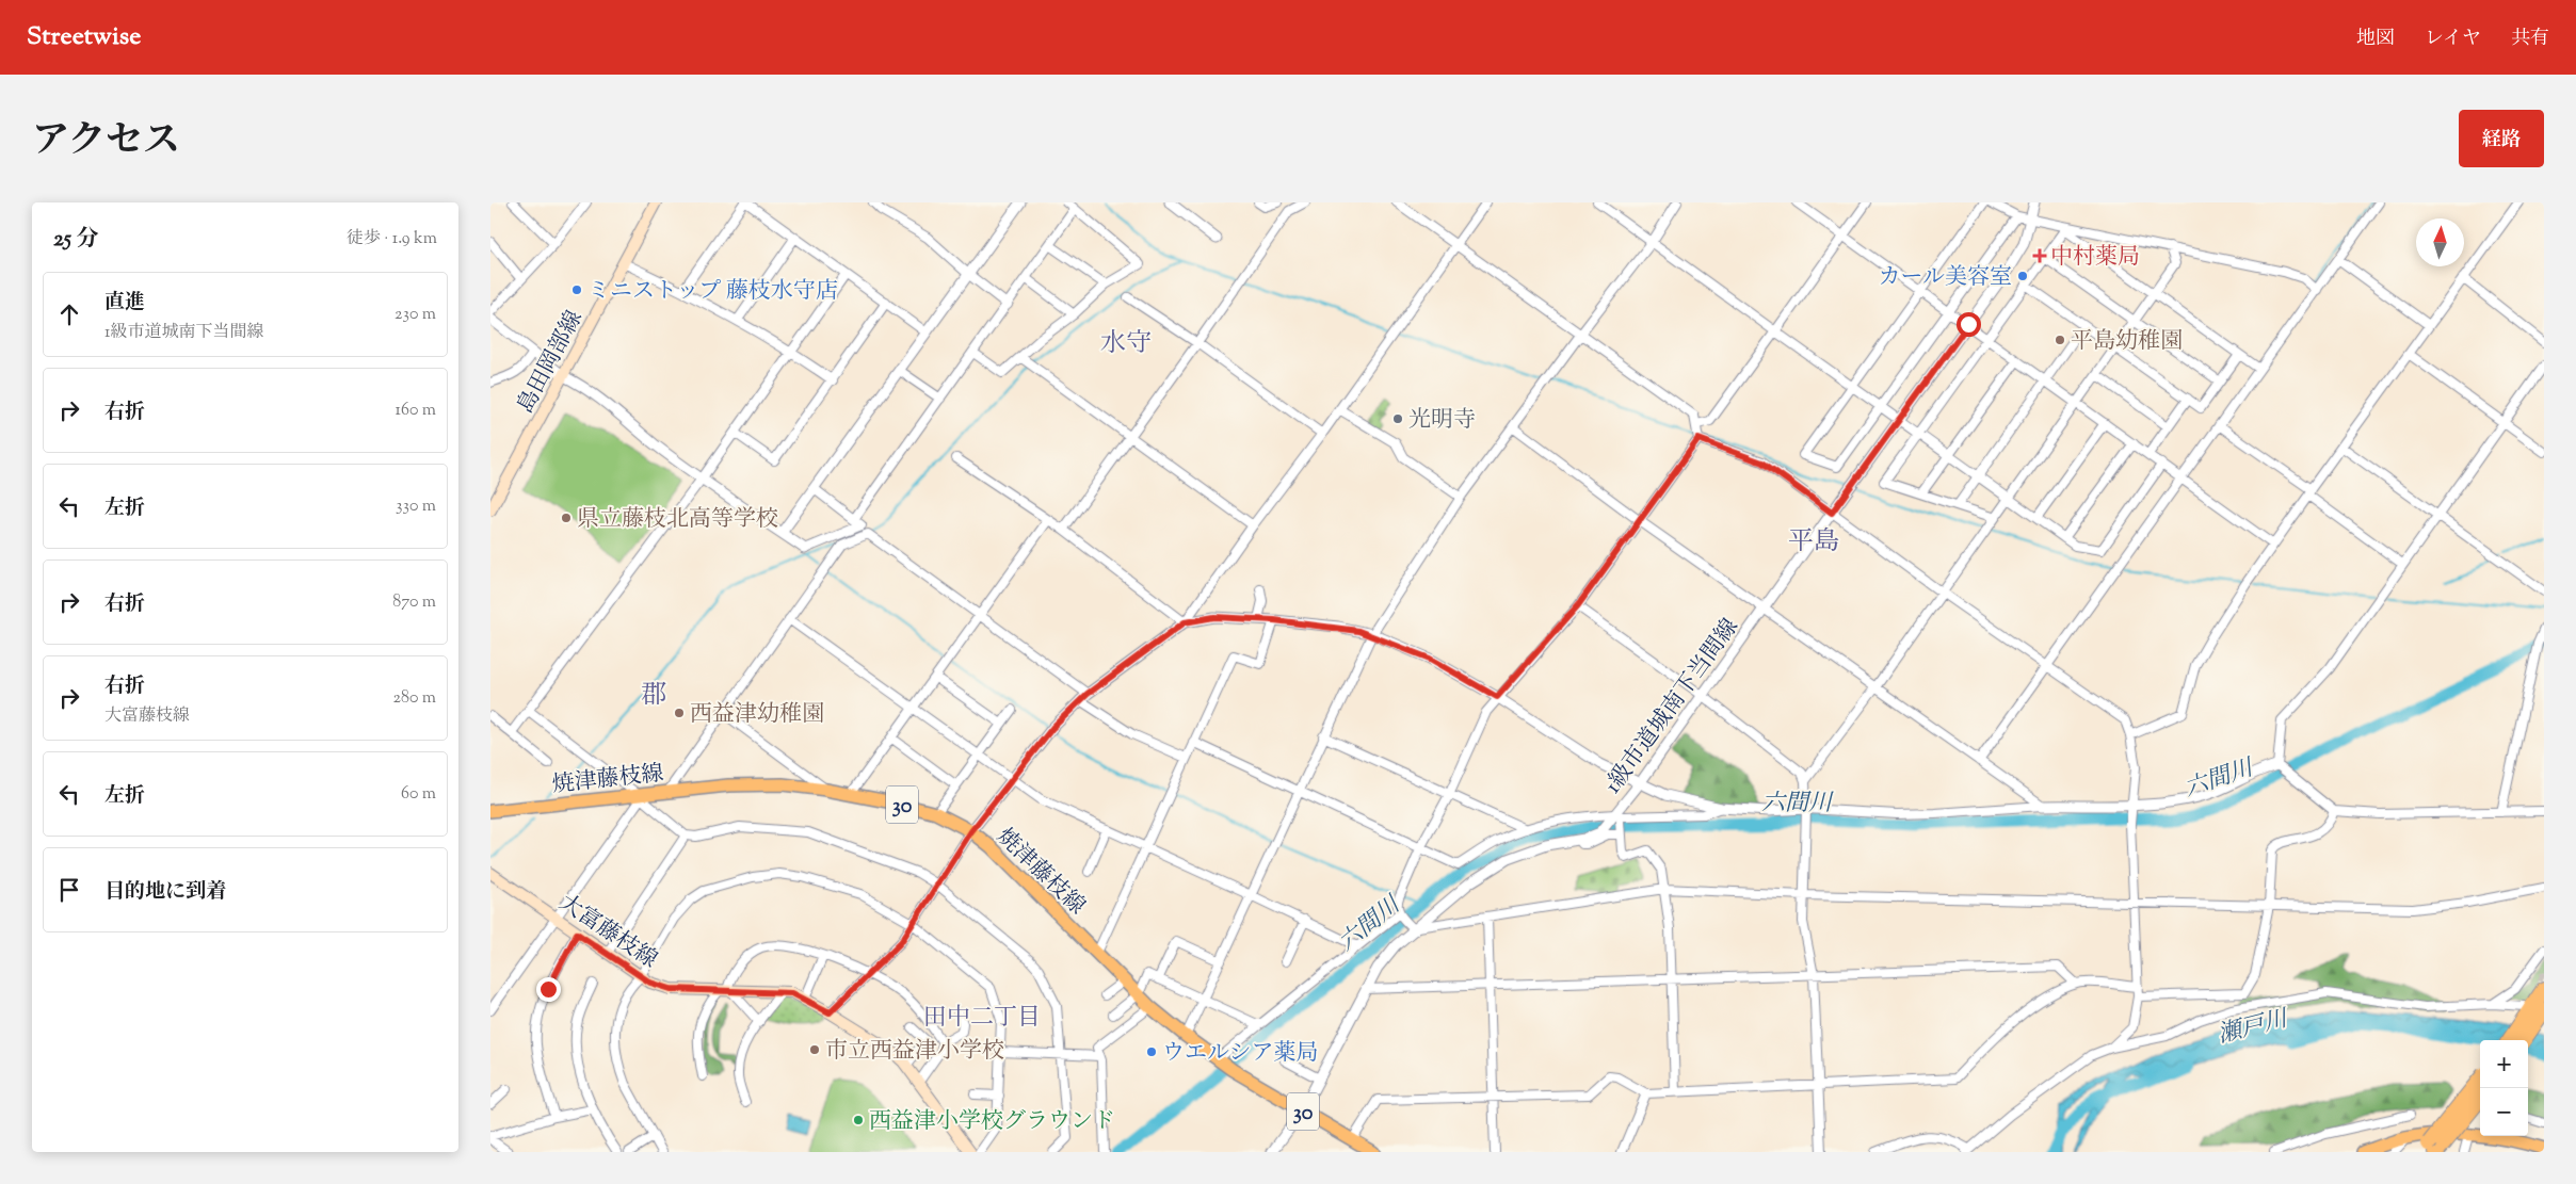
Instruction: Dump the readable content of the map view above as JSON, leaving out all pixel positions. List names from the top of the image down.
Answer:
{
  "streets": {
    "main road": [
      "島田岡部線",
      "焼津藤枝線",
      "30",
      "大富藤枝線"
    ],
    "street": ["1級市道城南下当間線"]
  },
  "crossings": [
    ["1級市道城南下当間線", "焼津藤枝線"]
  ],
  "districts": [
    "水守",
    "平島",
    "郡",
    "田中二丁目"
  ],
  "water": ["六間川", "瀬戸川"],
  "places": {
    "health": ["中村薬局"],
    "other": [
      "カール美容室",
      "ミニストップ 藤枝水守店",
      "平島幼稚園",
      "光明寺",
      "県立藤枝北高等学校",
      "西益津幼稚園",
      "市立西益津小学校",
      "ウエルシア薬局",
      "西益津小学校グラウンド"
    ]
  },
  "north": "top",
  "page": {
    "header": "Streetwise",
    "nav": ["地図", "レイヤ", "共有"],
    "title": "アクセス",
    "buttons": "経路",
    "heading": ["25 分", "徒歩 · 1.9 km"],
    "list": [
      ["直進", "1級市道城南下当間線", "230 m"],
      ["右折", "160 m"],
      ["左折", "330 m"],
      ["右折", "870 m"],
      ["右折", "大富藤枝線", "280 m"],
      ["左折", "60 m"],
      "目的地に到着"
    ],
    "map_buttons": ["+", "−"]
  }
}
